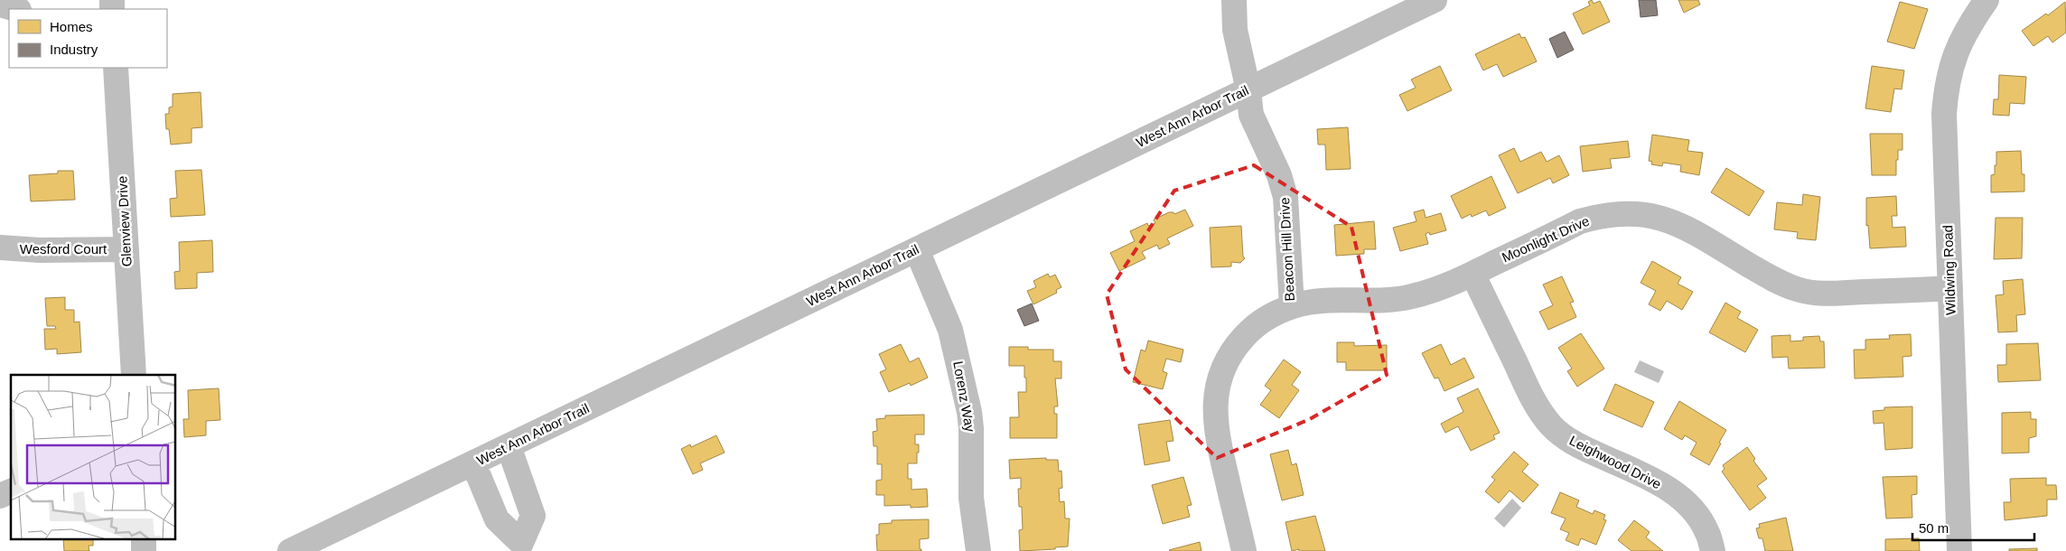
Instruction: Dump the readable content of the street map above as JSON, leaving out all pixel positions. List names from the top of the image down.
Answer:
{
  "streets": {
    "street": [
      "West Ann Arbor Trail",
      "Glenview Drive",
      "Moonlight Drive",
      "Wesford Court",
      "Beacon Hill Drive",
      "Wildwing Road",
      "Lorenz Way",
      "Leighwood Drive"
    ]
  },
  "crossings": [
    ["West Ann Arbor Trail", "Beacon Hill Drive"],
    ["West Ann Arbor Trail", "Lorenz Way"],
    ["Glenview Drive", "Wesford Court"],
    ["Moonlight Drive", "Beacon Hill Drive"],
    ["Moonlight Drive", "Wildwing Road"],
    ["Moonlight Drive", "Leighwood Drive"]
  ],
  "legend": ["Homes", "Industry"],
  "scale_bar": "50 m"
}
